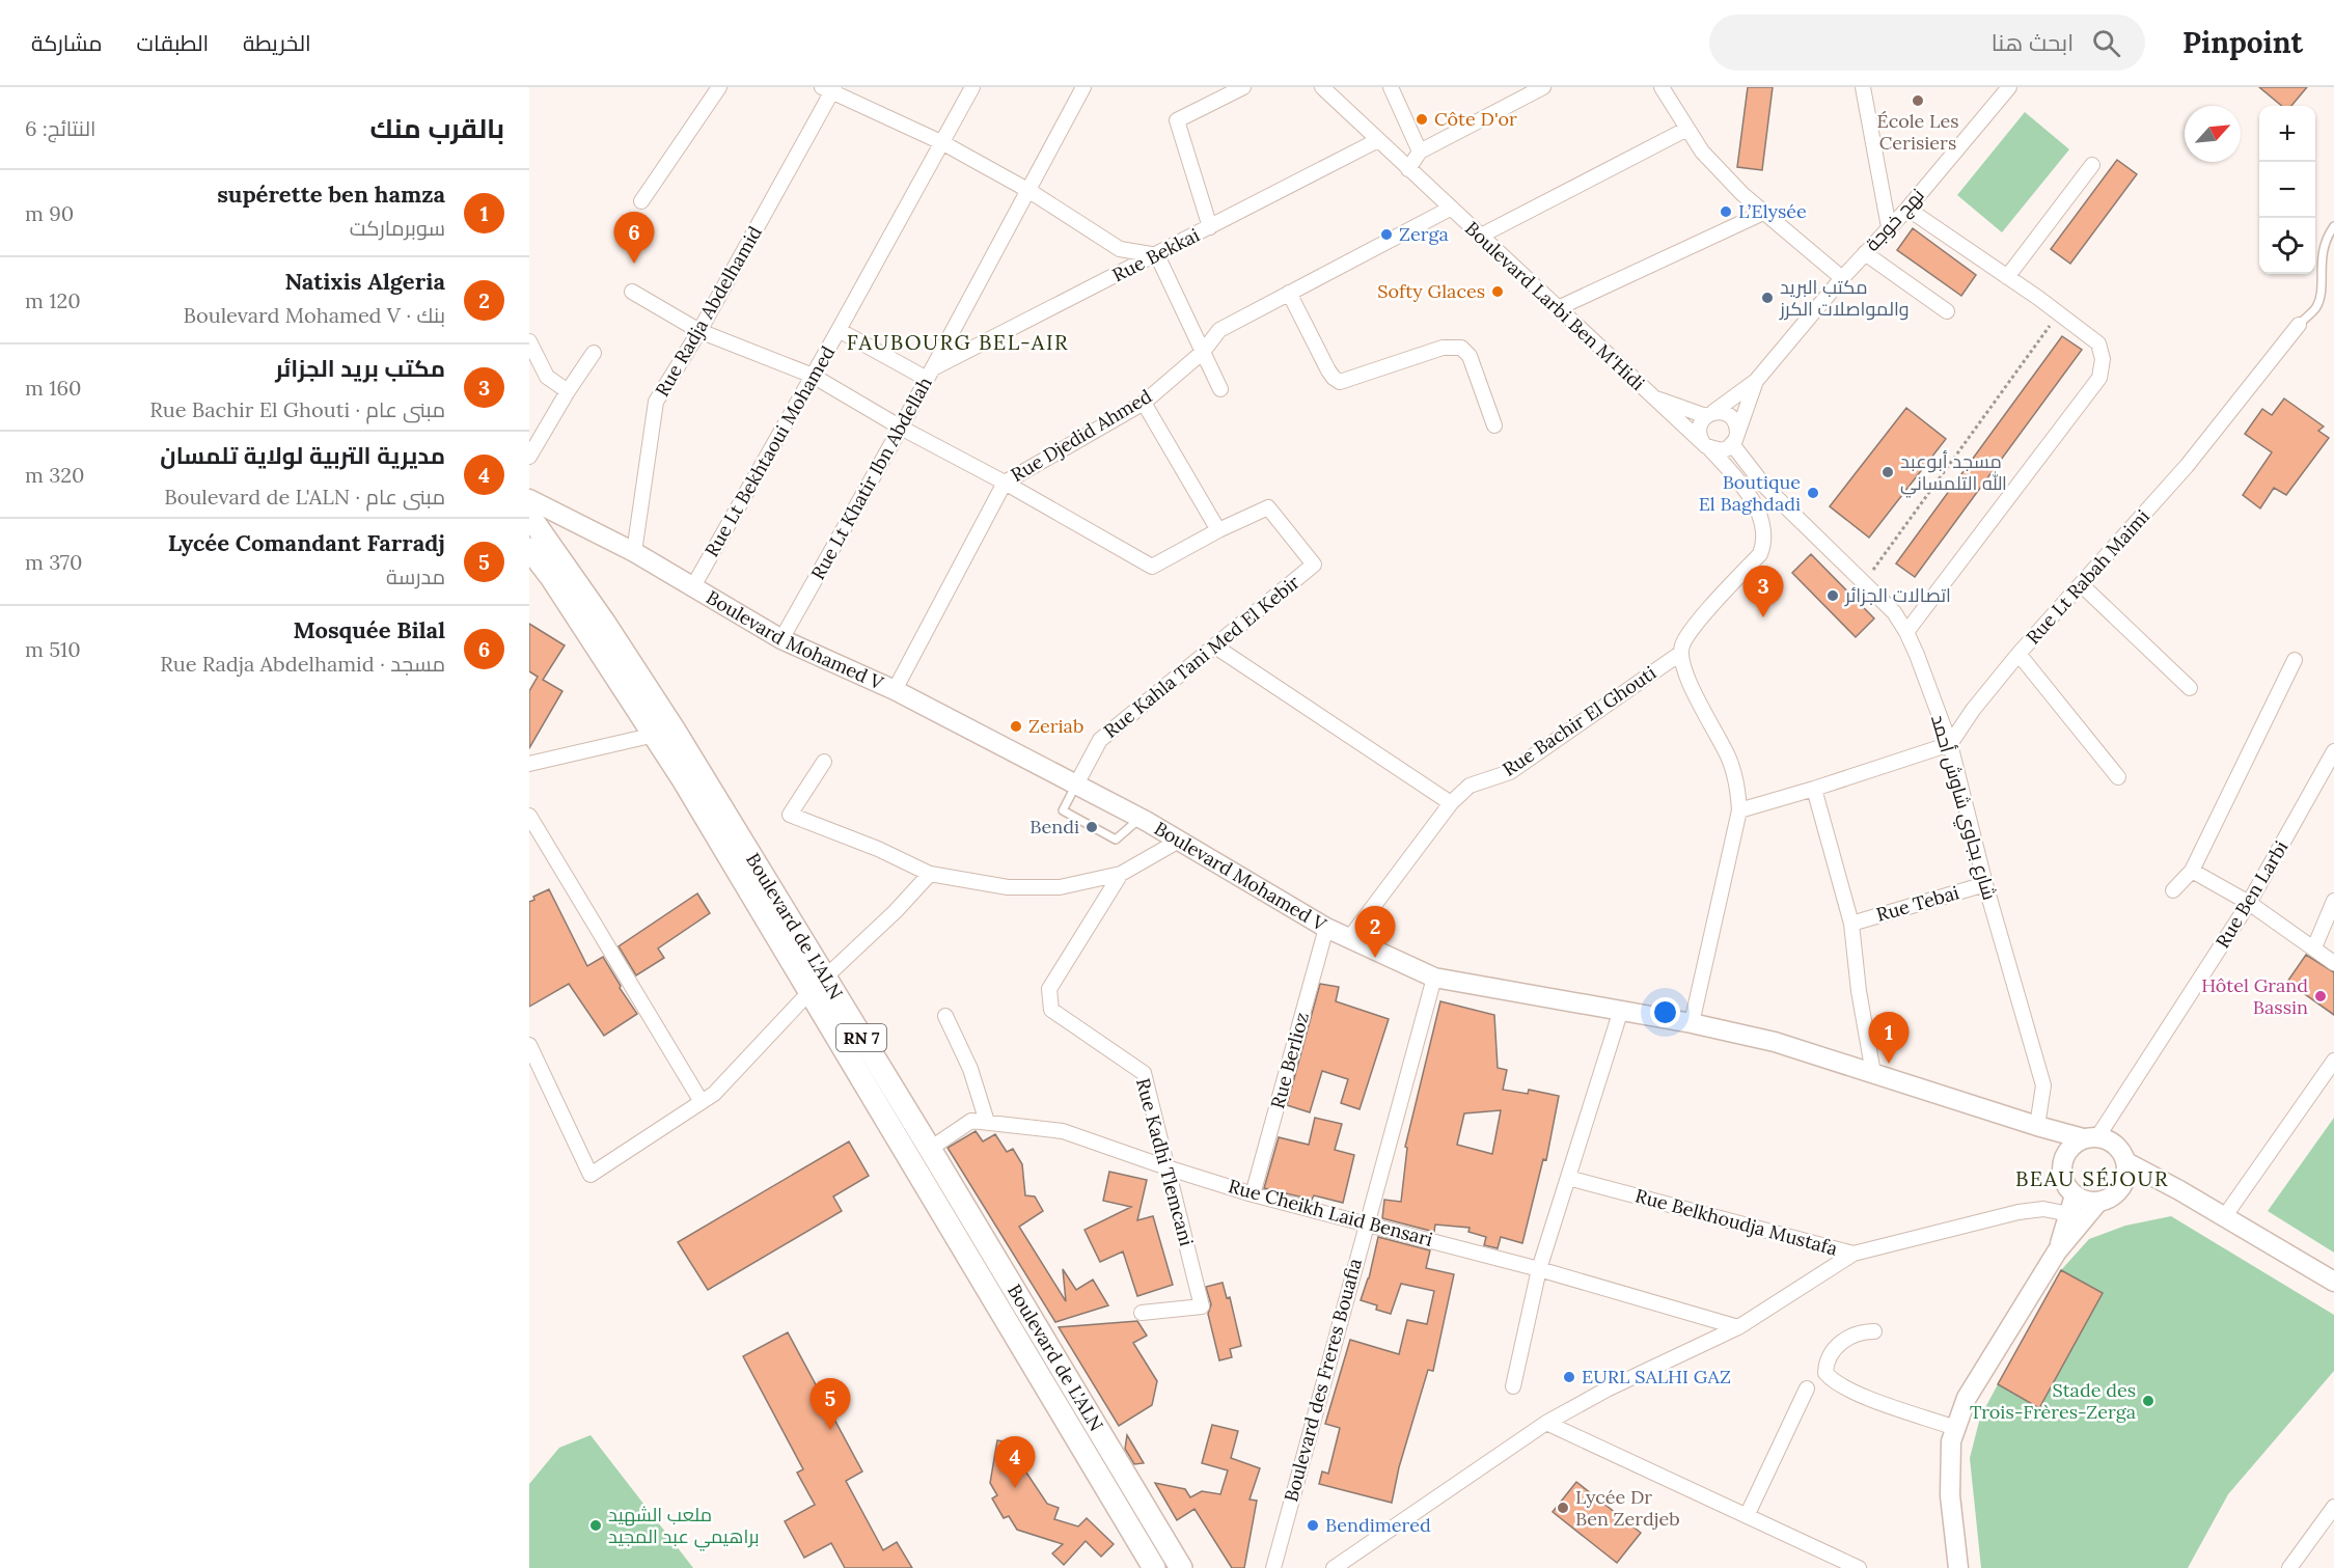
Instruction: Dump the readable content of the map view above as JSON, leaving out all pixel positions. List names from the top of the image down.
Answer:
{
  "streets": {
    "main road": ["Boulevard Mohamed V", "Boulevard de L'ALN", "RN 7"],
    "street": [
      "نهج خوجة",
      "Rue Bekkai",
      "Boulevard Larbi Ben M'Hidi",
      "Rue Radja Abdelhamid",
      "Rue Djedid Ahmed",
      "Rue Lt Bekhtaoui Mohamed",
      "Rue Lt Khatir Ibn Abdellah",
      "Rue Lt Rabah Maimi",
      "Rue Kahla Tani Med El Kebir",
      "Rue Bachir El Ghouti",
      "شارع بجاوي شاوش أحمد",
      "Rue Ben Larbi",
      "Rue Tebai",
      "Rue Berlioz",
      "Rue Kadhi Tlemcani",
      "Rue Cheikh Laid Bensari",
      "Rue Belkhoudja Mustafa",
      "Boulevard des Freres Bouafia"
    ]
  },
  "crossings": [
    ["نهج خوجة", "Boulevard Larbi Ben M'Hidi"],
    ["نهج خوجة", "شارع بجاوي شاوش أحمد"],
    ["Rue Bekkai", "Boulevard Larbi Ben M'Hidi"],
    ["Rue Bekkai", "Rue Lt Khatir Ibn Abdellah"],
    ["Boulevard Larbi Ben M'Hidi", "Rue Djedid Ahmed"],
    ["Boulevard Larbi Ben M'Hidi", "Rue Bachir El Ghouti"],
    ["Boulevard Larbi Ben M'Hidi", "شارع بجاوي شاوش أحمد"],
    ["Rue Radja Abdelhamid", "Boulevard Mohamed V"],
    ["Rue Djedid Ahmed", "Boulevard Mohamed V"],
    ["Rue Lt Bekhtaoui Mohamed", "Boulevard Mohamed V"],
    ["Rue Lt Khatir Ibn Abdellah", "Boulevard Mohamed V"],
    ["Rue Lt Rabah Maimi", "شارع بجاوي شاوش أحمد"],
    ["Boulevard Mohamed V", "Rue Kahla Tani Med El Kebir"],
    ["Boulevard Mohamed V", "Rue Bachir El Ghouti"],
    ["Boulevard Mohamed V", "شارع بجاوي شاوش أحمد"],
    ["Boulevard Mohamed V", "Rue Ben Larbi"],
    ["Boulevard Mohamed V", "Rue Berlioz"],
    ["Boulevard Mohamed V", "Boulevard des Freres Bouafia"],
    ["شارع بجاوي شاوش أحمد", "Rue Tebai"],
    ["Boulevard de L'ALN", "Rue Cheikh Laid Bensari"],
    ["Rue Berlioz", "Rue Cheikh Laid Bensari"],
    ["Rue Kadhi Tlemcani", "Rue Cheikh Laid Bensari"],
    ["Rue Cheikh Laid Bensari", "Rue Belkhoudja Mustafa"],
    ["Rue Cheikh Laid Bensari", "Boulevard des Freres Bouafia"]
  ],
  "districts": ["FAUBOURG BEL-AIR", "BEAU SÉJOUR"],
  "places": [
    "École Les Cerisiers",
    "Côte D'or",
    "L’Elysée",
    "Zerga",
    "Softy Glaces",
    "مكتب البريد والمواصلات الكرز",
    "مسجد أبوعبد الله التلمساني",
    "Boutique El Baghdadi",
    "اتصالات الجزائر",
    "Zeriab",
    "Bendi",
    "Hôtel Grand Bassin",
    "EURL SALHI GAZ",
    "Stade des Trois-Frères-Zerga",
    "Lycée Dr Ben Zerdjeb",
    "ملعب الشهيد براهيمي عبد المجيد",
    "Bendimered"
  ],
  "north": "top right",
  "page": {
    "header": "Pinpoint",
    "search": "ابحث هنا",
    "nav": ["الخريطة", "الطبقات", "مشاركة"],
    "heading": ["بالقرب منك", "النتائج: 6"],
    "map_buttons": ["+", "−"],
    "list": [
      {
        "mark": "1",
        "name": "supérette ben hamza",
        "note": "سوبرماركت",
        "value": "90 m"
      },
      {
        "mark": "2",
        "name": "Natixis Algeria",
        "note": "بنك · Boulevard Mohamed V",
        "value": "120 m"
      },
      {
        "mark": "3",
        "name": "مكتب بريد الجزائر",
        "note": "مبنى عام · Rue Bachir El Ghouti",
        "value": "160 m"
      },
      {
        "mark": "4",
        "name": "مديرية التربية لولاية تلمسان",
        "note": "مبنى عام · Boulevard de L'ALN",
        "value": "320 m"
      },
      {
        "mark": "5",
        "name": "Lycée Comandant Farradj",
        "note": "مدرسة",
        "value": "370 m"
      },
      {
        "mark": "6",
        "name": "Mosquée Bilal",
        "note": "مسجد · Rue Radja Abdelhamid",
        "value": "510 m"
      }
    ],
    "pins": [
      "6",
      "3",
      "2",
      "1",
      "5",
      "4"
    ]
  }
}
